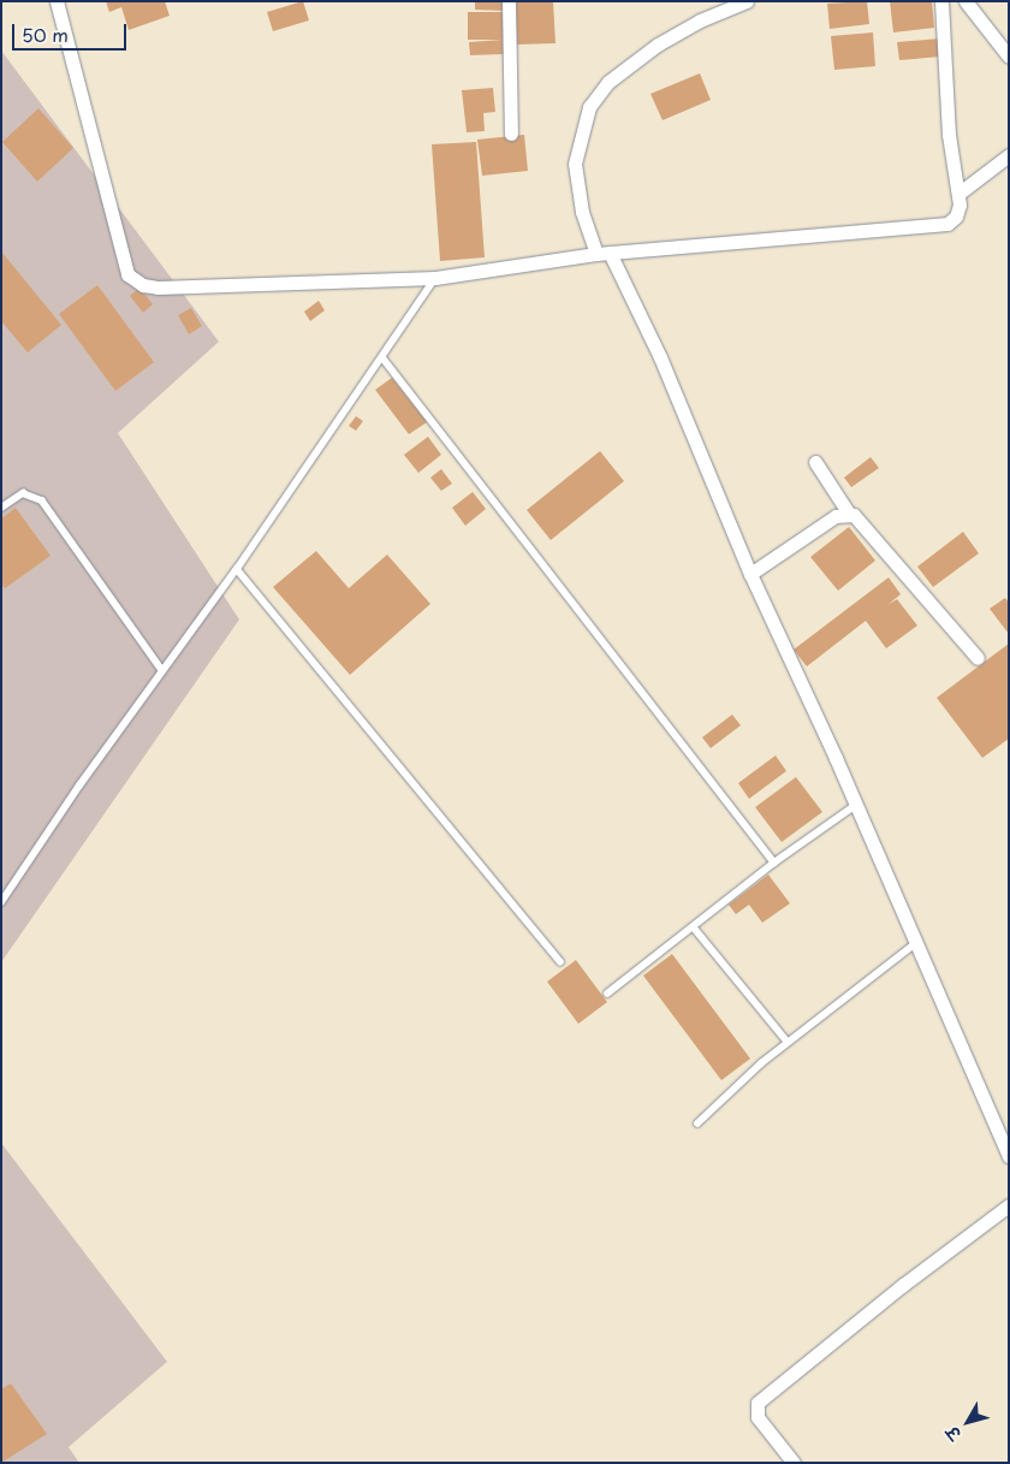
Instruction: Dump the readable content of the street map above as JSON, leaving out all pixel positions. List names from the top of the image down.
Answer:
{
  "scale_bar": "50 m",
  "north": "bottom left"
}
